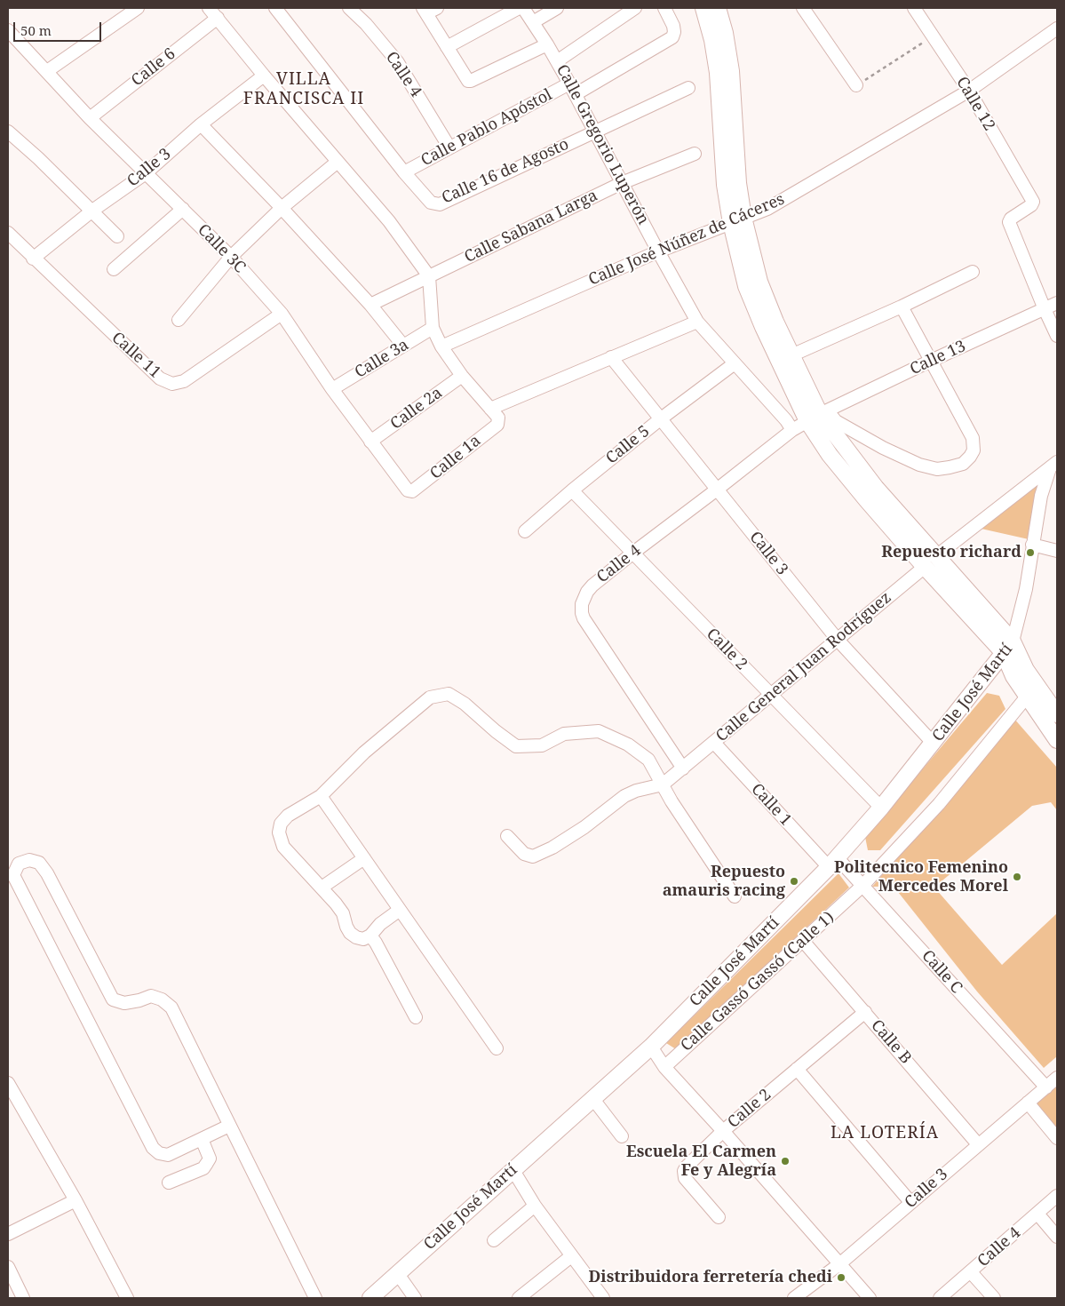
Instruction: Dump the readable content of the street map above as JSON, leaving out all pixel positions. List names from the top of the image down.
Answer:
{
  "streets": {
    "main road": ["Calle José Martí"],
    "street": [
      "Calle 6",
      "Calle 4",
      "Calle 12",
      "Calle Pablo Apóstol",
      "Calle Gregorio Luperón",
      "Calle 3",
      "Calle 16 de Agosto",
      "Calle Sabana Larga",
      "Calle José Núñez de Cáceres",
      "Calle 3C",
      "Calle 11",
      "Calle 13",
      "Calle 3a",
      "Calle 2a",
      "Calle 5",
      "Calle 1a",
      "Calle 2",
      "Calle General Juan Rodríguez",
      "Calle 1",
      "Calle C",
      "Calle Gassó Gassó (Calle 1)",
      "Calle B"
    ]
  },
  "crossings": [
    ["Calle 6", "Calle 3C"],
    ["Calle 4", "Calle Pablo Apóstol"],
    ["Calle 4", "Calle Gregorio Luperón"],
    ["Calle 4", "Calle 3"],
    ["Calle 4", "Calle 13"],
    ["Calle 4", "Calle 2"],
    ["Calle 4", "Calle General Juan Rodríguez"],
    ["Calle 12", "Calle José Núñez de Cáceres"],
    ["Calle 12", "Calle 13"],
    ["Calle Pablo Apóstol", "Calle Gregorio Luperón"],
    ["Calle Pablo Apóstol", "Calle 16 de Agosto"],
    ["Calle Gregorio Luperón", "Calle 16 de Agosto"],
    ["Calle Gregorio Luperón", "Calle Sabana Larga"],
    ["Calle Gregorio Luperón", "Calle José Núñez de Cáceres"],
    ["Calle Gregorio Luperón", "Calle 5"],
    ["Calle 3", "Calle 3C"],
    ["Calle 3", "Calle 11"],
    ["Calle 3", "Calle 5"],
    ["Calle 3", "Calle General Juan Rodríguez"],
    ["Calle 3", "Calle José Martí"],
    ["Calle 3", "Calle C"],
    ["Calle 3", "Calle B"],
    ["Calle 3C", "Calle 11"],
    ["Calle 3C", "Calle 3a"],
    ["Calle 3C", "Calle 2a"],
    ["Calle 3C", "Calle 1a"],
    ["Calle 5", "Calle 2"],
    ["Calle 2", "Calle General Juan Rodríguez"],
    ["Calle 2", "Calle José Martí"],
    ["Calle 2", "Calle B"],
    ["Calle General Juan Rodríguez", "Calle 1"],
    ["Calle José Martí", "Calle 1"],
    ["Calle José Martí", "Calle C"],
    ["Calle 1", "Calle C"],
    ["Calle C", "Calle Gassó Gassó (Calle 1)"],
    ["Calle Gassó Gassó (Calle 1)", "Calle B"]
  ],
  "districts": ["VILLA FRANCISCA II", "LA LOTERÍA"],
  "places": [
    "Repuesto richard",
    "Politecnico Femenino Mercedes Morel",
    "Repuesto amauris racing",
    "Escuela El Carmen Fe y Alegría",
    "Distribuidora ferretería chedi"
  ],
  "scale_bar": "50 m"
}
